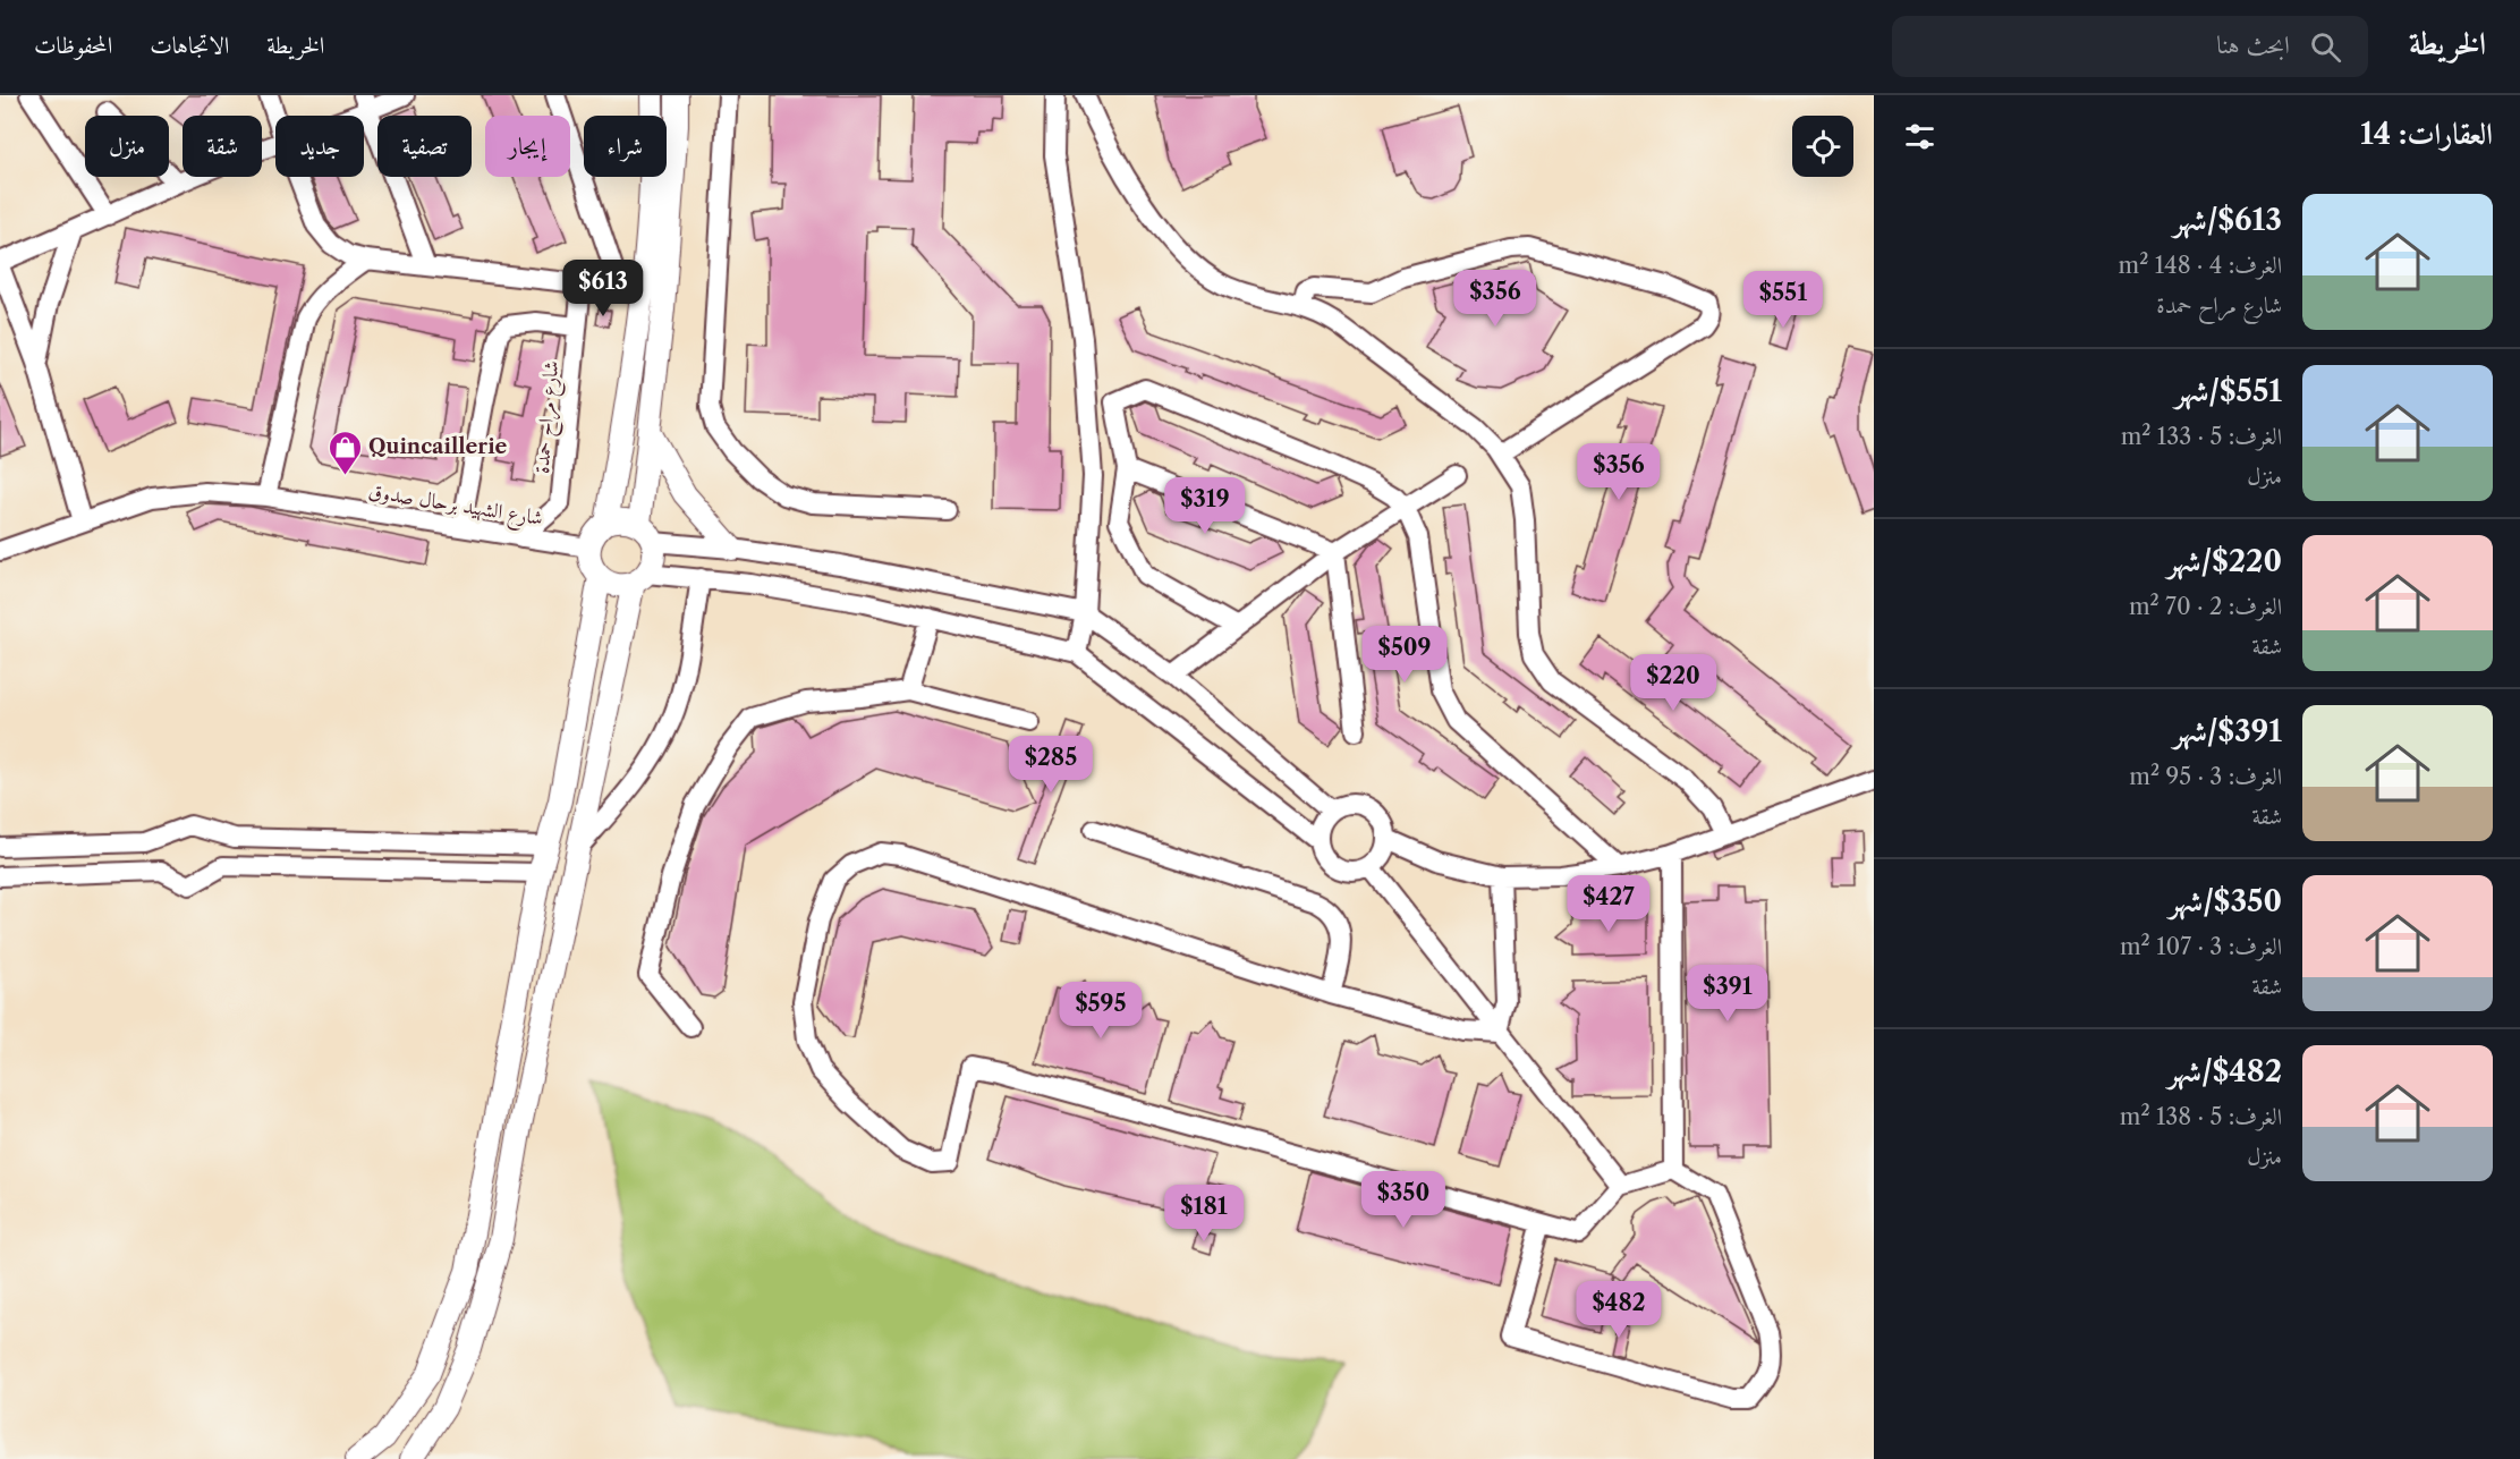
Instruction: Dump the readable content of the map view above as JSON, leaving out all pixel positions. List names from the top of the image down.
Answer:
{
  "streets": {
    "street": ["شارع مراح حمدة", "شارع الشهيد برحال صدوق"]
  },
  "crossings": [
    ["شارع مراح حمدة", "شارع الشهيد برحال صدوق"]
  ],
  "places": {
    "shop": ["Quincaillerie"]
  },
  "page": {
    "header": "الخريطة",
    "search": "ابحث هنا",
    "nav": ["الخريطة", "الاتجاهات", "المحفوظات"],
    "heading": "العقارات: 14",
    "chip": [
      "شراء",
      "إيجار",
      "تصفية",
      "جديد",
      "شقة",
      "منزل"
    ],
    "list": [
      {
        "name": "$613/شهر",
        "note": "الغرف: 4 · 148 m² · شارع مراح حمدة"
      },
      {
        "name": "$551/شهر",
        "note": "الغرف: 5 · 133 m² · منزل"
      },
      {
        "name": "$220/شهر",
        "note": "الغرف: 2 · 70 m² · شقة"
      },
      {
        "name": "$391/شهر",
        "note": "الغرف: 3 · 95 m² · شقة"
      },
      {
        "name": "$350/شهر",
        "note": "الغرف: 3 · 107 m² · شقة"
      },
      {
        "name": "$482/شهر",
        "note": "الغرف: 5 · 138 m² · منزل"
      }
    ],
    "price": [
      "$613",
      "$356",
      "$551",
      "$356",
      "$319",
      "$509",
      "$220",
      "$285",
      "$427",
      "$391",
      "$595",
      "$350",
      "$181",
      "$482"
    ]
  }
}
